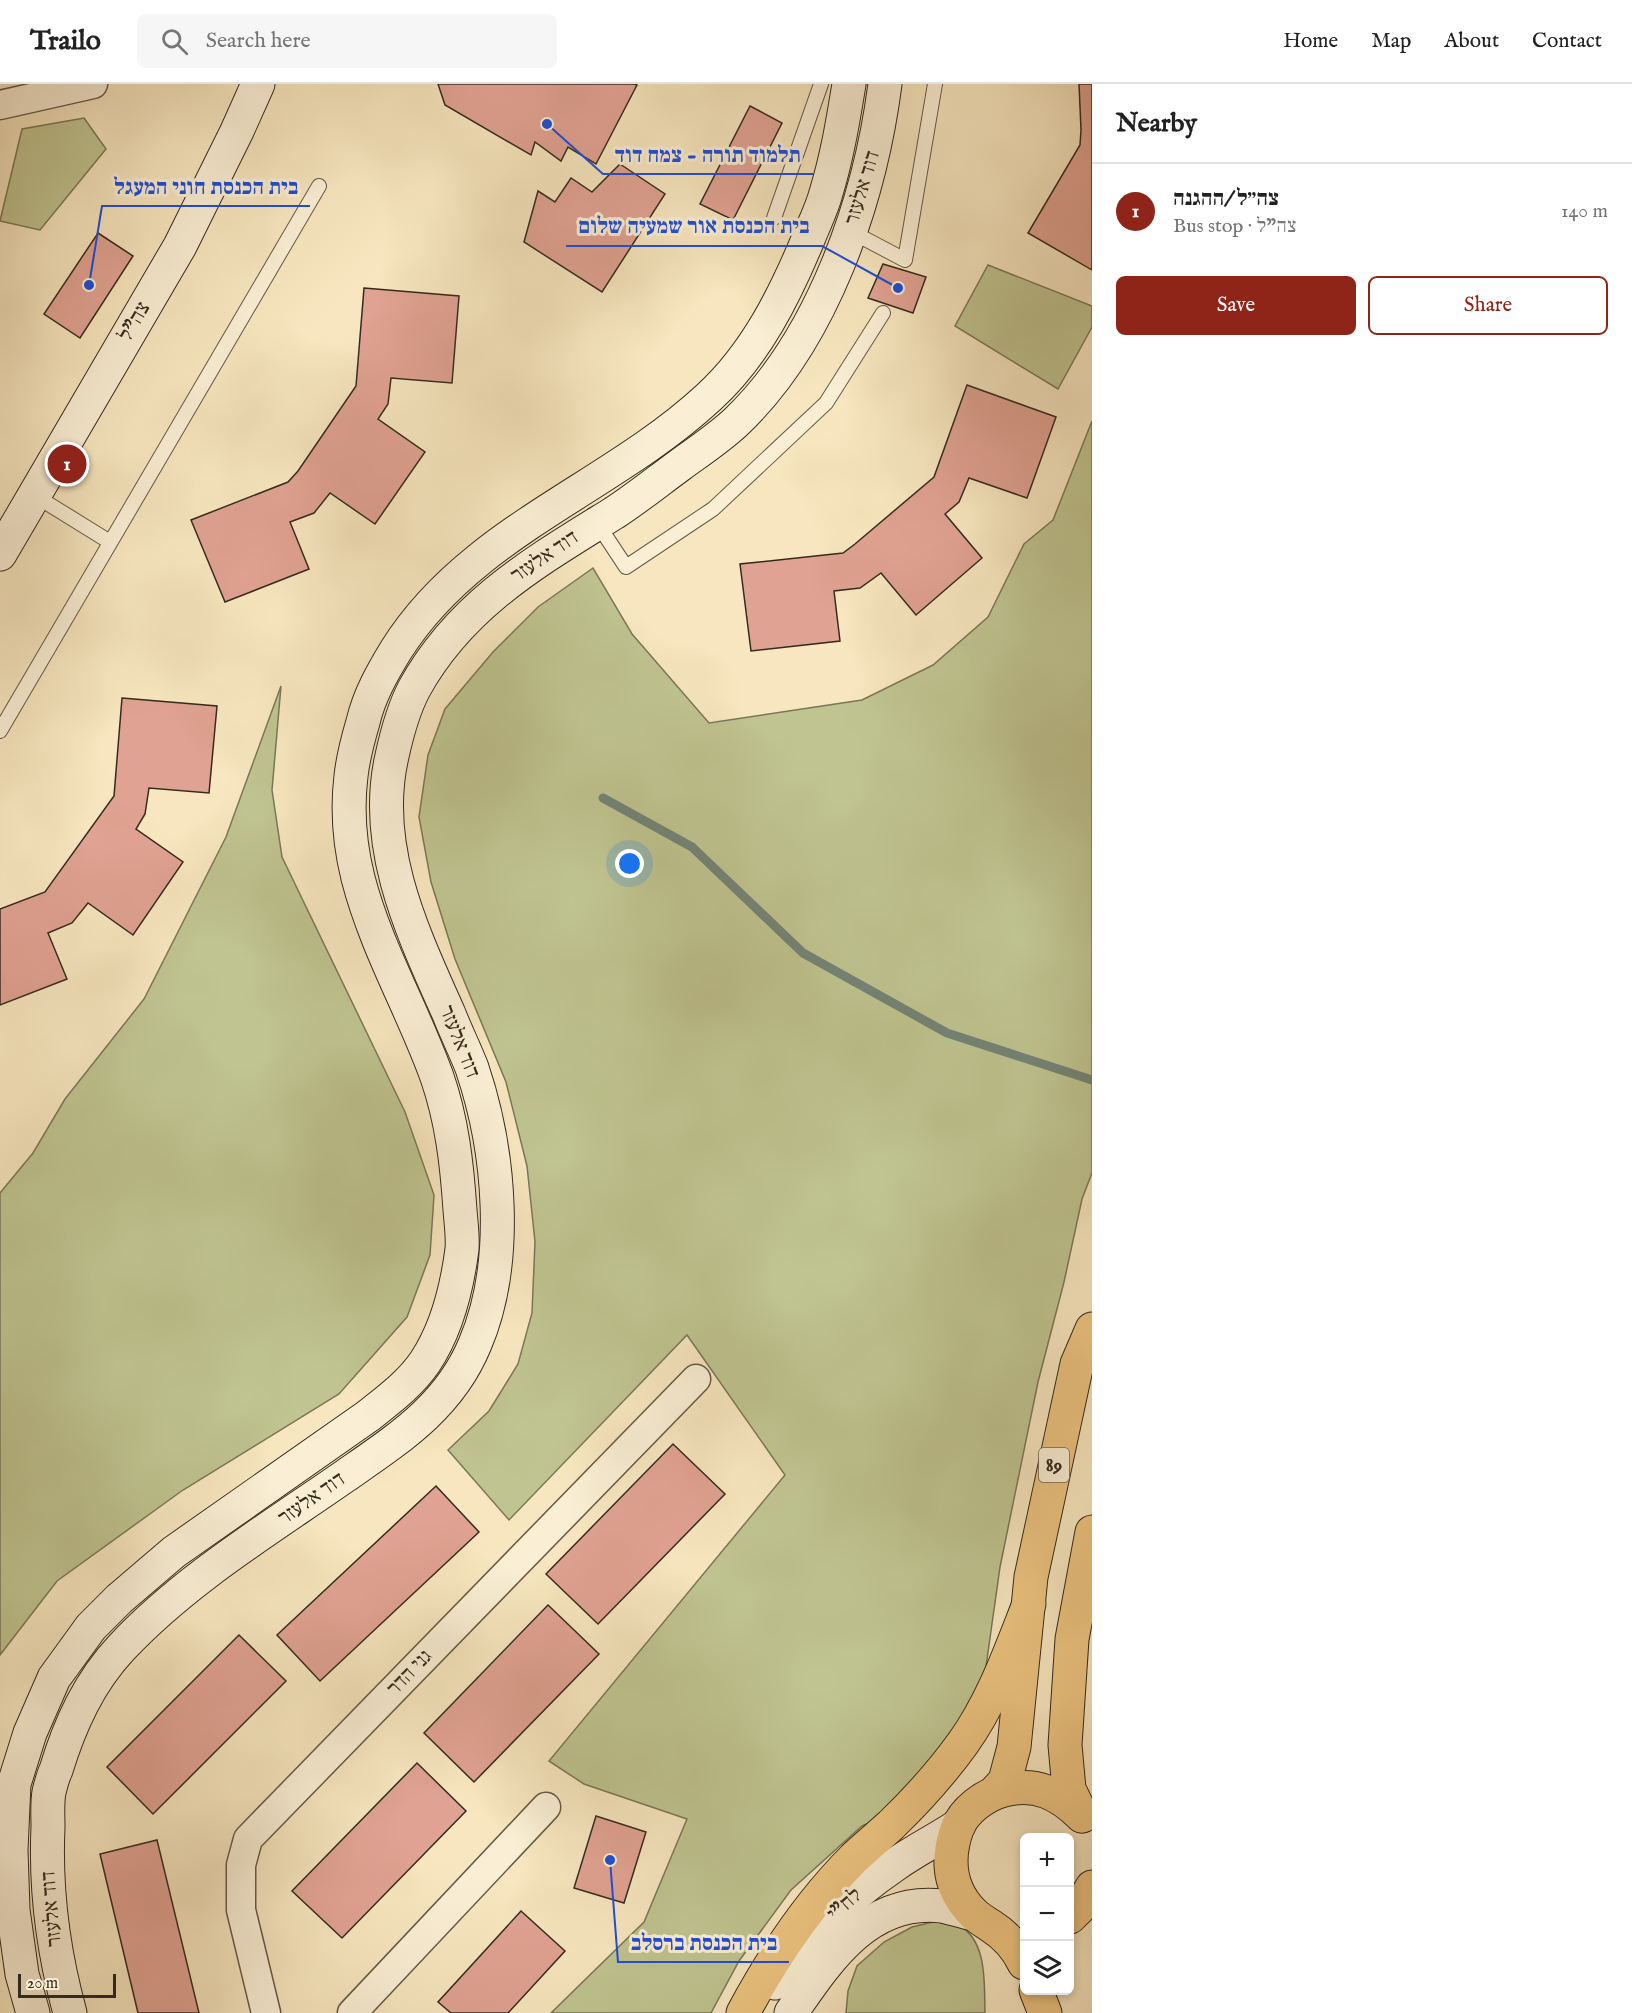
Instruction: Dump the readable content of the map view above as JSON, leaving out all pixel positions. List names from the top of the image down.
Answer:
{
  "streets": {
    "highway": ["89"],
    "street": [
      "דוד אלעזר",
      "צה\"ל",
      "גני הדר",
      "לח\"י"
    ]
  },
  "crossings": [
    ["89", "לח\"י"]
  ],
  "places": [
    "תלמוד תורה - צמח דוד",
    "בית הכנסת חוני המעגל",
    "בית הכנסת אור שמעיה שלום",
    "בית הכנסת ברסלב"
  ],
  "scale_bar": "20 m",
  "page": {
    "header": "Trailo",
    "search": "Search here",
    "nav": [
      "Home",
      "Map",
      "About",
      "Contact"
    ],
    "heading": "Nearby",
    "list": [
      {
        "mark": "1",
        "name": "צה״ל /ההגנה",
        "note": "Bus stop · צה\"ל",
        "value": "140 m"
      }
    ],
    "buttons": ["Save", "Share"],
    "pins": "1",
    "map_buttons": ["+", "−"],
    "scale": "20 m"
  }
}
